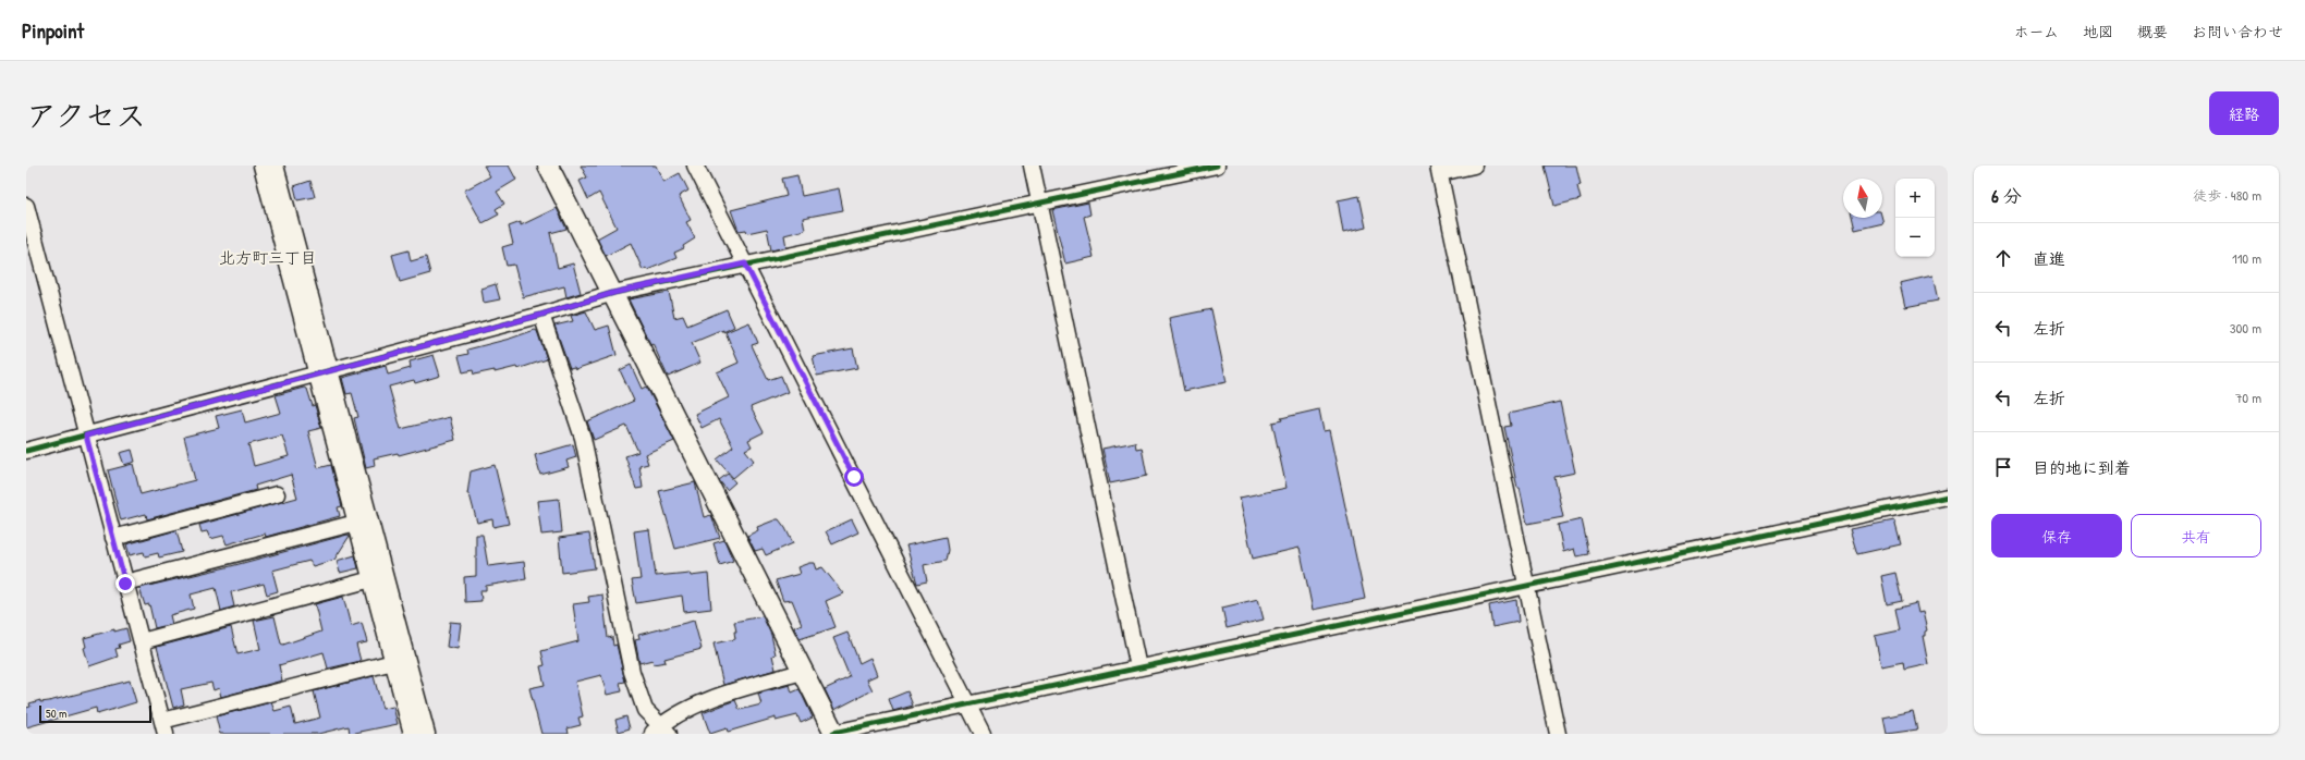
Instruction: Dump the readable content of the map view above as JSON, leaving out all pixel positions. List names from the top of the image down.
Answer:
{
  "districts": ["北方町三丁目"],
  "scale_bar": "50 m",
  "north": "top",
  "page": {
    "header": "Pinpoint",
    "nav": [
      "ホーム",
      "地図",
      "概要",
      "お問い合わせ"
    ],
    "title": "アクセス",
    "buttons": [
      "経路",
      ["保存", "共有"]
    ],
    "heading": ["6 分", "徒歩 · 480 m"],
    "map_buttons": ["+", "−"],
    "list": [
      ["直進", "110 m"],
      ["左折", "300 m"],
      ["左折", "70 m"],
      "目的地に到着"
    ],
    "scale": "50 m"
  }
}
